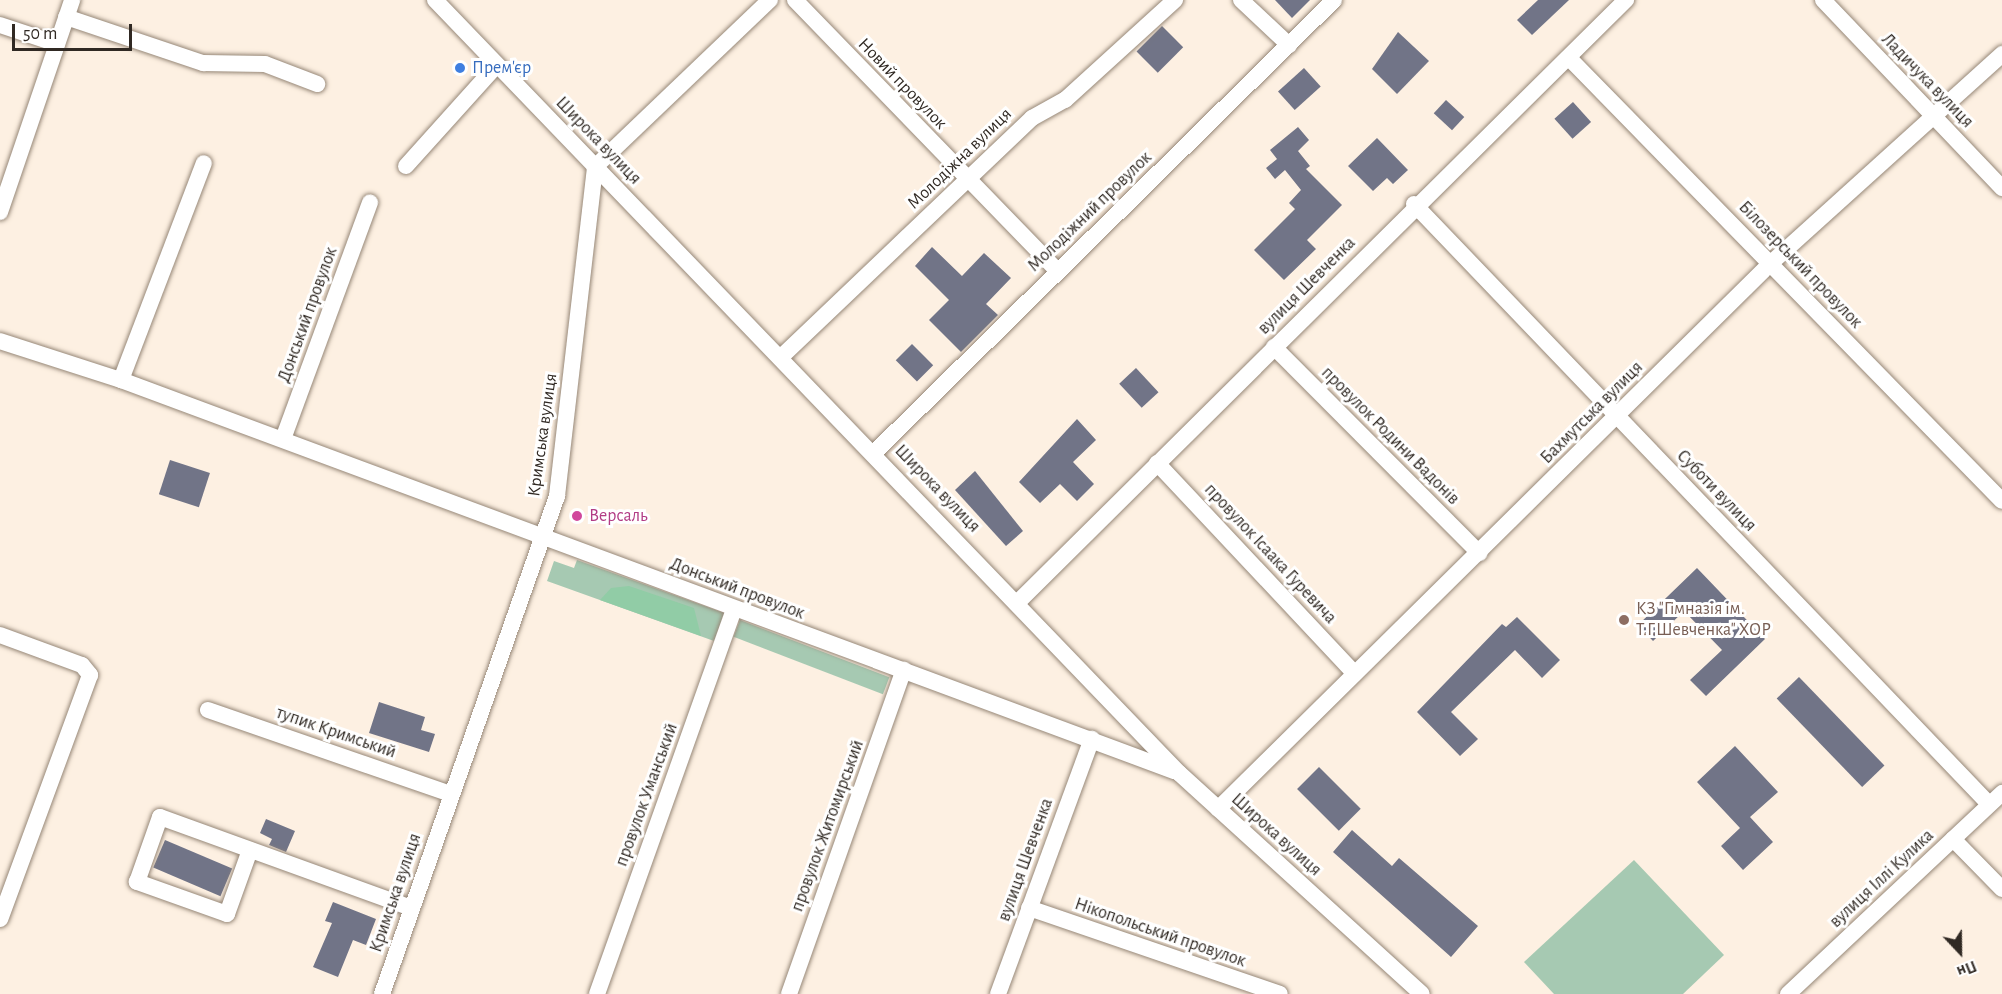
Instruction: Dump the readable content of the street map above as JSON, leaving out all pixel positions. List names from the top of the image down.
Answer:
{
  "streets": {
    "street": [
      "Ладичука вулиця",
      "Новий провулок",
      "Широка вулиця",
      "Молодіжна вулиця",
      "Молодіжний провулок",
      "Білозерський провулок",
      "вулиця Шевченка",
      "Донський провулок",
      "Бахмутська вулиця",
      "Кримська вулиця",
      "провулок Родини Вадонів",
      "Суботи вулиця",
      "провулок Ісаака Гуревича",
      "тупик Кримський",
      "провулок Уманський",
      "провулок Житомирський",
      "вулиця Іллі Кулика",
      "Нікопольський провулок"
    ]
  },
  "crossings": [
    ["Ладичука вулиця", "Бахмутська вулиця"],
    ["Новий провулок", "Молодіжна вулиця"],
    ["Новий провулок", "Молодіжний провулок"],
    ["Широка вулиця", "Молодіжна вулиця"],
    ["Широка вулиця", "Молодіжний провулок"],
    ["Широка вулиця", "вулиця Шевченка"],
    ["Широка вулиця", "Донський провулок"],
    ["Широка вулиця", "Бахмутська вулиця"],
    ["Широка вулиця", "Кримська вулиця"],
    ["Білозерський провулок", "вулиця Шевченка"],
    ["Білозерський провулок", "Бахмутська вулиця"],
    ["вулиця Шевченка", "Донський провулок"],
    ["вулиця Шевченка", "провулок Родини Вадонів"],
    ["вулиця Шевченка", "Суботи вулиця"],
    ["вулиця Шевченка", "провулок Ісаака Гуревича"],
    ["вулиця Шевченка", "Нікопольський провулок"],
    ["Донський провулок", "Кримська вулиця"],
    ["Донський провулок", "провулок Уманський"],
    ["Донський провулок", "провулок Житомирський"],
    ["Бахмутська вулиця", "провулок Родини Вадонів"],
    ["Бахмутська вулиця", "Суботи вулиця"],
    ["Бахмутська вулиця", "провулок Ісаака Гуревича"],
    ["Кримська вулиця", "тупик Кримський"],
    ["Суботи вулиця", "вулиця Іллі Кулика"]
  ],
  "places": ["Прем'єр", "Версаль", "КЗ \"Гімназія ім. Т.Г.Шевченка\" ХОР"],
  "scale_bar": "50 m",
  "north": "bottom"
}
